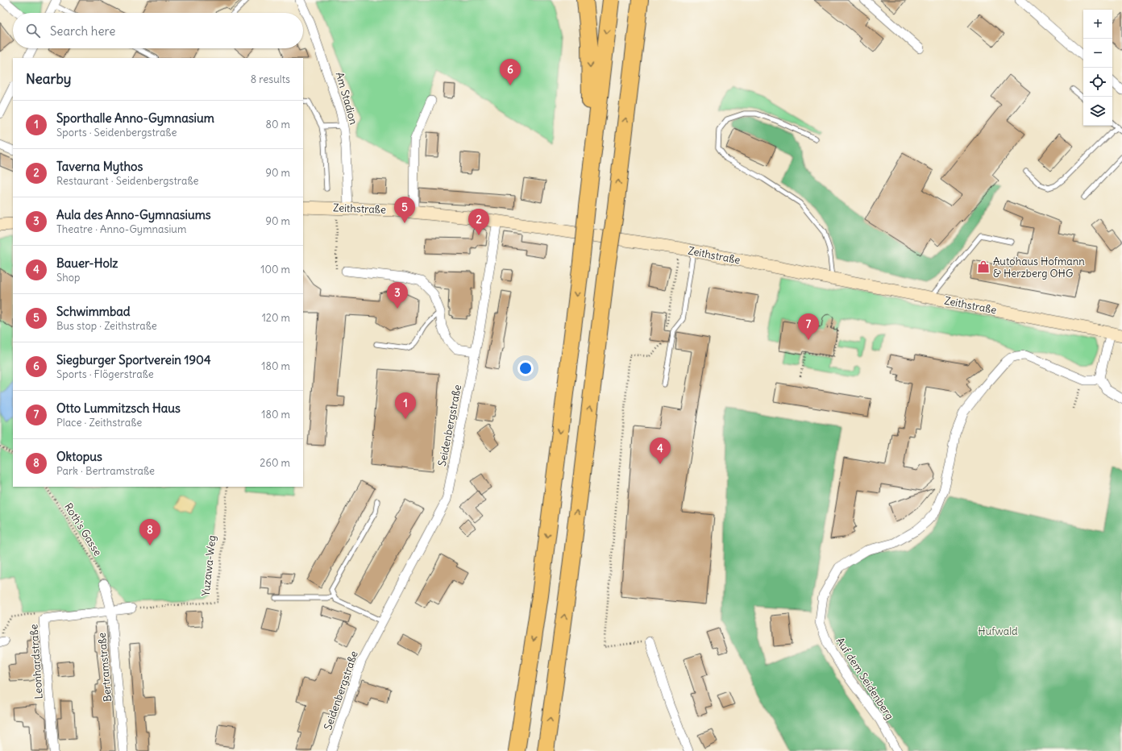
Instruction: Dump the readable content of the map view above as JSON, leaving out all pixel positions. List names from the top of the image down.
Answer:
{
  "streets": {
    "street": [
      "Am Stadion",
      "Zeithstraße",
      "Seidenbergstraße",
      "Leonhardstraße",
      "Bertramstraße",
      "Auf dem Seidenberg"
    ],
    "path": ["Roth's Gasse", "Yuzawa-Weg"]
  },
  "crossings": [
    ["Am Stadion", "Zeithstraße"],
    ["Zeithstraße", "Seidenbergstraße"],
    ["Roth's Gasse", "Bertramstraße"],
    ["Leonhardstraße", "Bertramstraße"]
  ],
  "parks": ["Hufwald"],
  "places": {
    "shop": ["Autohaus Hofmann & Herzberg OHG"]
  },
  "page": {
    "map_buttons": ["+", "−"],
    "search": "Search here",
    "heading": ["Nearby", "8 results"],
    "pins": [
      "6",
      "5",
      "2",
      "3",
      "7",
      "1",
      "4",
      "8"
    ],
    "list": [
      {
        "mark": "1",
        "name": "Sporthalle Anno-Gymnasium",
        "note": "Sports · Seidenbergstraße",
        "value": "80 m"
      },
      {
        "mark": "2",
        "name": "Taverna Mythos",
        "note": "Restaurant · Seidenbergstraße",
        "value": "90 m"
      },
      {
        "mark": "3",
        "name": "Aula des Anno-Gymnasiums",
        "note": "Theatre · Anno-Gymnasium",
        "value": "90 m"
      },
      {
        "mark": "4",
        "name": "Bauer-Holz",
        "note": "Shop",
        "value": "100 m"
      },
      {
        "mark": "5",
        "name": "Schwimmbad",
        "note": "Bus stop · Zeithstraße",
        "value": "120 m"
      },
      {
        "mark": "6",
        "name": "Siegburger Sportverein 1904",
        "note": "Sports · Flögerstraße",
        "value": "180 m"
      },
      {
        "mark": "7",
        "name": "Otto Lummitzsch Haus",
        "note": "Place · Zeithstraße",
        "value": "180 m"
      },
      {
        "mark": "8",
        "name": "Oktopus",
        "note": "Park · Bertramstraße",
        "value": "260 m"
      }
    ]
  }
}
